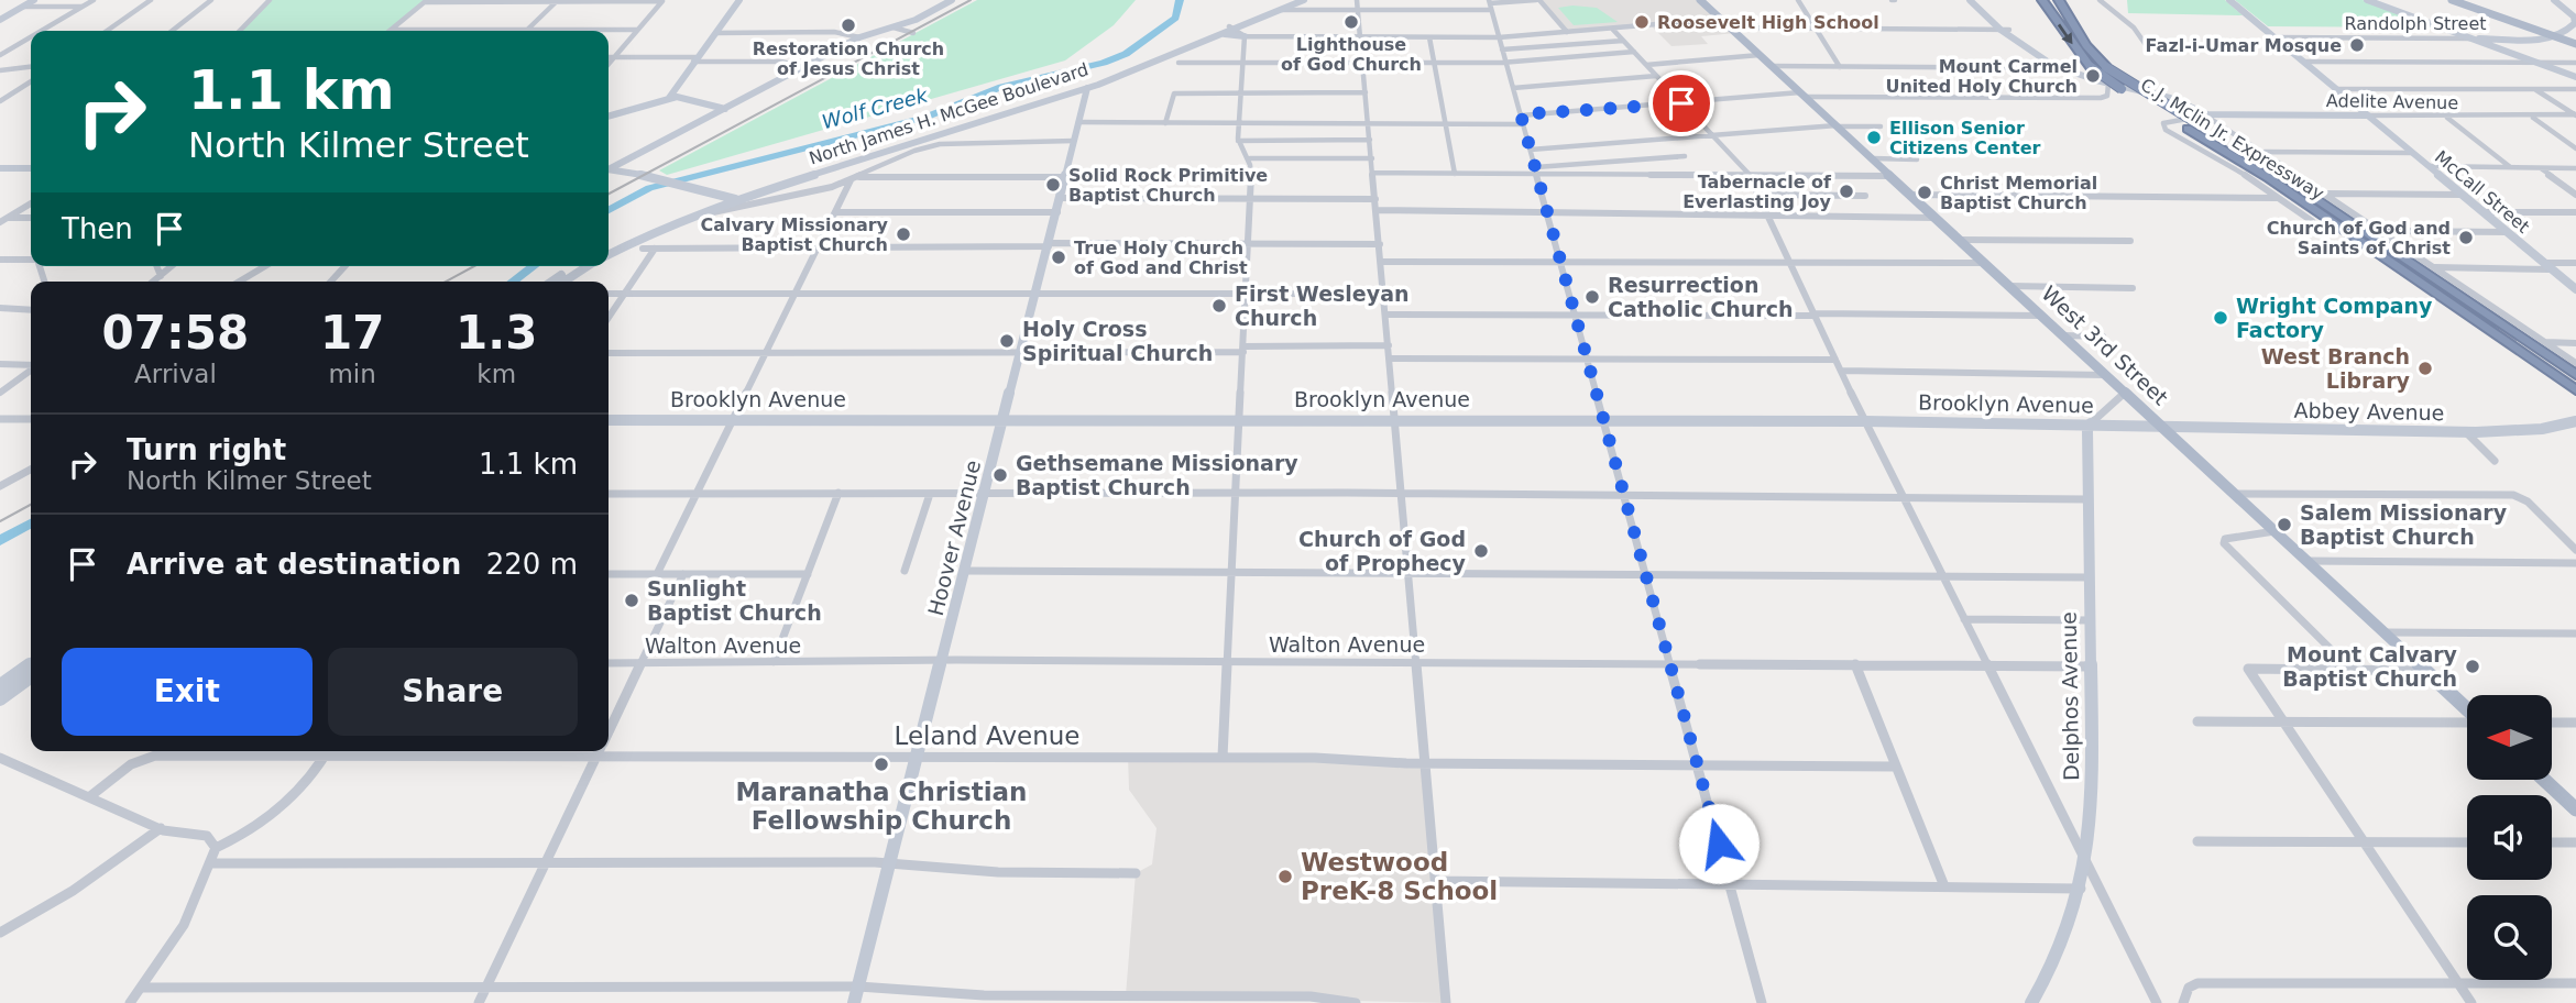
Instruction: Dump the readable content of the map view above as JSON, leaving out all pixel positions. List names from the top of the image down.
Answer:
{
  "streets": {
    "highway": ["C.J. Mclin Jr. Expressway"],
    "main road": ["West 3rd Street"],
    "street": [
      "Randolph Street",
      "Adelite Avenue",
      "North James H. McGee Boulevard",
      "McCall Street",
      "Brooklyn Avenue",
      "Abbey Avenue",
      "Hoover Avenue",
      "Walton Avenue",
      "Delphos Avenue",
      "Leland Avenue"
    ]
  },
  "crossings": [
    ["Randolph Street", "McCall Street"],
    ["Adelite Avenue", "McCall Street"],
    ["North James H. McGee Boulevard", "Hoover Avenue"],
    ["West 3rd Street", "Brooklyn Avenue"],
    ["West 3rd Street", "Abbey Avenue"],
    ["Brooklyn Avenue", "Abbey Avenue"],
    ["Brooklyn Avenue", "Hoover Avenue"],
    ["Brooklyn Avenue", "Delphos Avenue"],
    ["Hoover Avenue", "Walton Avenue"],
    ["Hoover Avenue", "Leland Avenue"],
    ["Walton Avenue", "Delphos Avenue"]
  ],
  "water": ["Wolf Creek"],
  "places": [
    "Lighthouse of God Church",
    "Roosevelt High School",
    "Restoration Church of Jesus Christ",
    "Fazl-i-Umar Mosque",
    "Mount Carmel United Holy Church",
    "Ellison Senior Citizens Center",
    "Solid Rock Primitive Baptist Church",
    "Tabernacle of Everlasting Joy",
    "Christ Memorial Baptist Church",
    "Calvary Missionary Baptist Church",
    "Church of God and Saints of Christ",
    "True Holy Church of God and Christ",
    "Resurrection Catholic Church",
    "First Wesleyan Church",
    "Wright Company Factory",
    "Holy Cross Spiritual Church",
    "West Branch Library",
    "Gethsemane Missionary Baptist Church",
    "Salem Missionary Baptist Church",
    "Church of God of Prophecy",
    "Sunlight Baptist Church",
    "Mount Calvary Baptist Church",
    "Maranatha Christian Fellowship Church",
    "Westwood PreK-8 School"
  ],
  "north": "left",
  "page": {
    "turn": ["1.1 km", "North Kilmer Street"],
    "then": "Then",
    "eta": [
      "07:58",
      "Arrival",
      "17",
      "min",
      "1.3",
      "km"
    ],
    "list": [
      {
        "name": "Turn right",
        "note": "North Kilmer Street",
        "value": "1.1 km"
      },
      {
        "name": "Arrive at destination",
        "value": "220 m"
      }
    ],
    "buttons": ["Exit", "Share"]
  }
}
